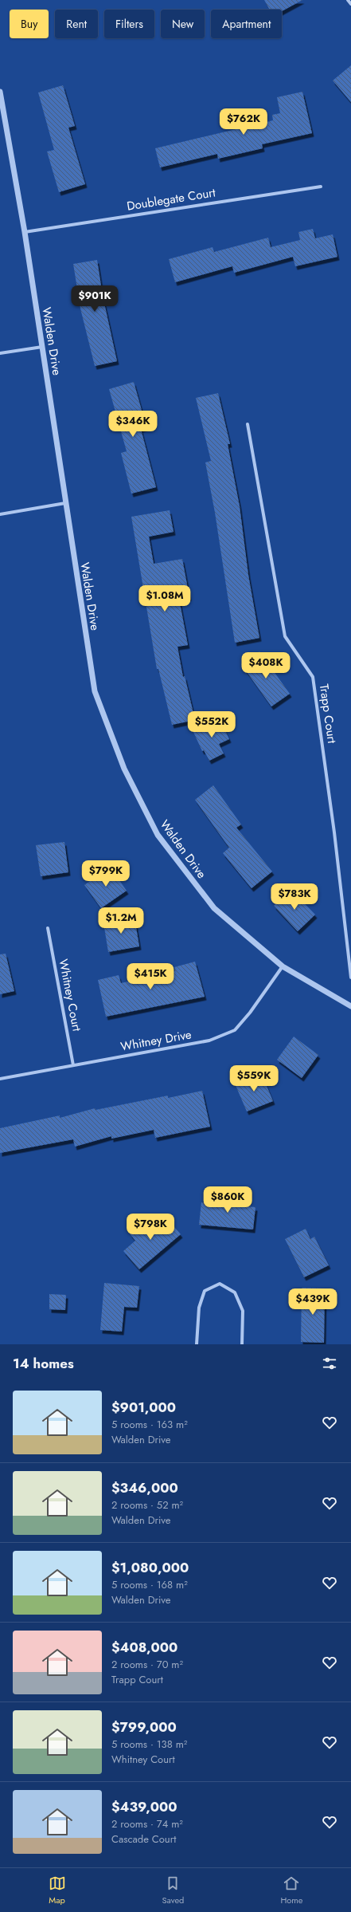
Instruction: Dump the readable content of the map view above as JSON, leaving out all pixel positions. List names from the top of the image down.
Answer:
{
  "streets": {
    "street": [
      "Doublegate Court",
      "Walden Drive",
      "Trapp Court",
      "Whitney Court",
      "Whitney Drive"
    ]
  },
  "crossings": [
    ["Doublegate Court", "Walden Drive"],
    ["Walden Drive", "Whitney Drive"],
    ["Whitney Court", "Whitney Drive"]
  ],
  "page": {
    "chip": [
      "Buy",
      "Rent",
      "Filters",
      "New",
      "Apartment"
    ],
    "price": [
      "$762K",
      "$901K",
      "$346K",
      "$1.08M",
      "$408K",
      "$552K",
      "$799K",
      "$783K",
      "$1.2M",
      "$415K",
      "$559K",
      "$860K",
      "$798K",
      "$439K"
    ],
    "heading": "14 homes",
    "list": [
      {
        "name": "$901,000",
        "note": "5 rooms · 163 m² · Walden Drive"
      },
      {
        "name": "$346,000",
        "note": "2 rooms · 52 m² · Walden Drive"
      },
      {
        "name": "$1,080,000",
        "note": "5 rooms · 168 m² · Walden Drive"
      },
      {
        "name": "$408,000",
        "note": "2 rooms · 70 m² · Trapp Court"
      },
      {
        "name": "$799,000",
        "note": "5 rooms · 138 m² · Whitney Court"
      },
      {
        "name": "$439,000",
        "note": "2 rooms · 74 m² · Cascade Court"
      }
    ],
    "tabs": ["Map", "Saved", "Home"]
  }
}
